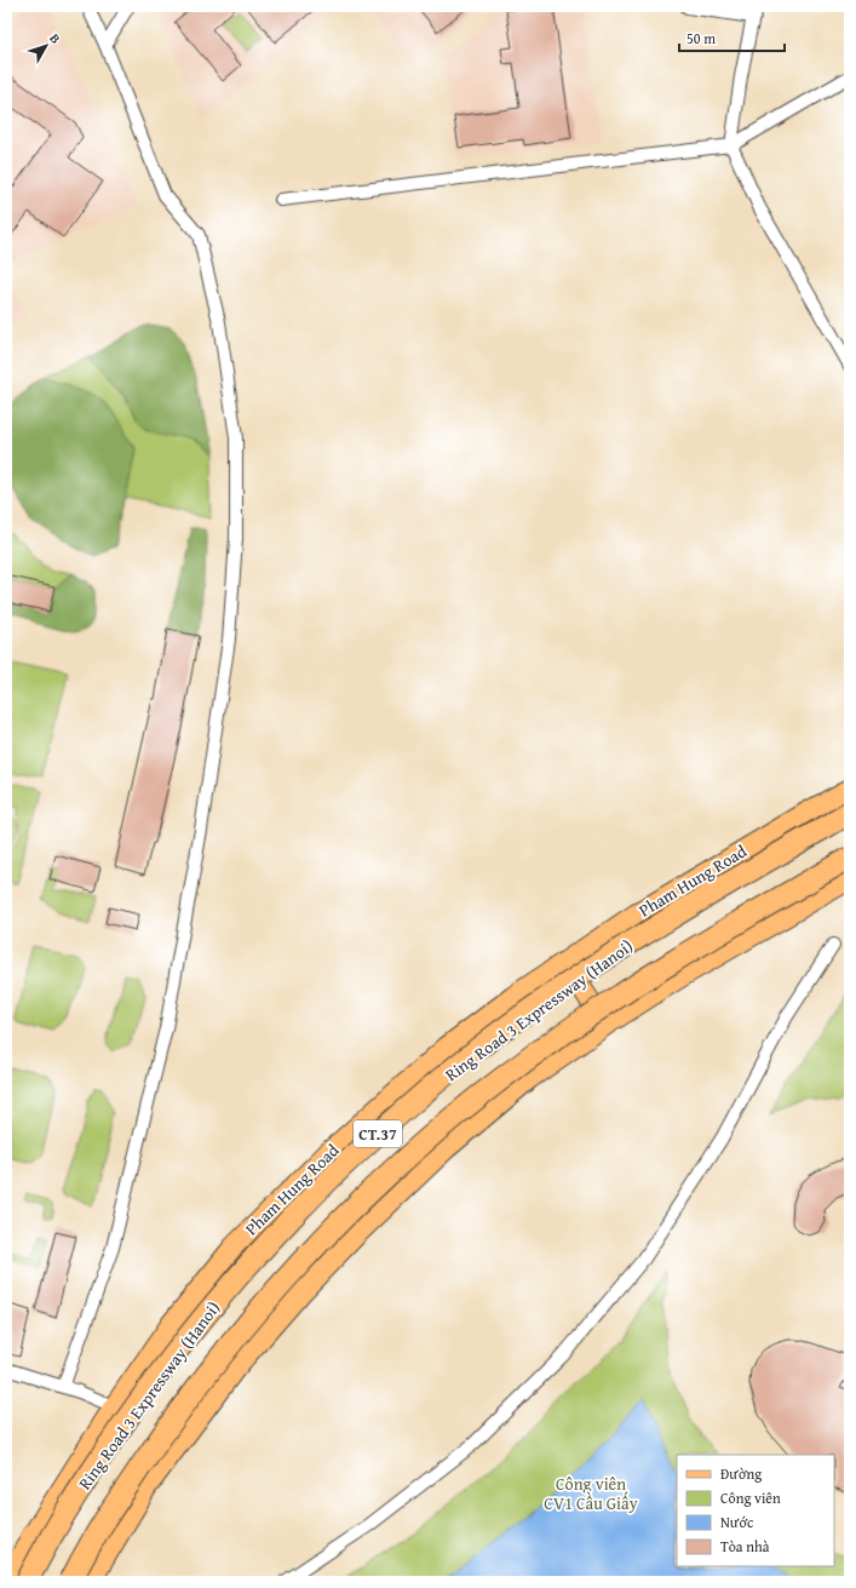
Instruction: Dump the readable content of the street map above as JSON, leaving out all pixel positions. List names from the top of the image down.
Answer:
{
  "streets": {
    "highway": ["Ring Road 3 Expressway (Hanoi)", "CT.37"],
    "main road": ["Pham Hung Road"]
  },
  "parks": ["Công viên CV1 Cầu Giấy"],
  "legend": [
    "Đường",
    "Công viên",
    "Nước",
    "Tòa nhà"
  ],
  "scale_bar": "50 m",
  "north": "top right"
}
